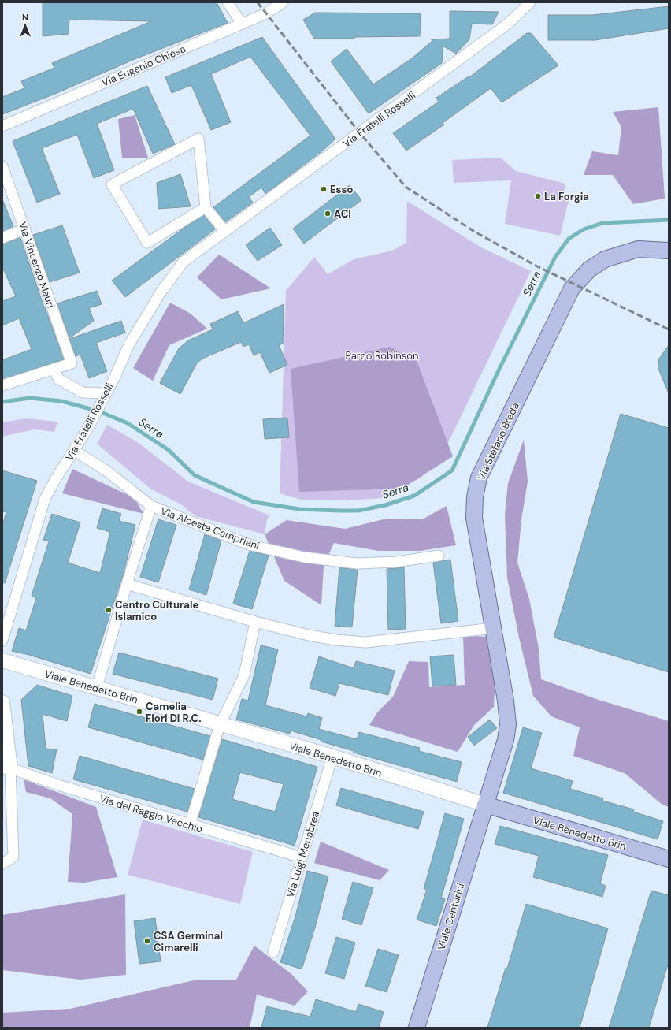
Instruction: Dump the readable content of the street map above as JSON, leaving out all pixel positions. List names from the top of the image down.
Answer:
{
  "streets": {
    "main road": ["Via Stefano Breda", "Viale Benedetto Brin", "Viale Centurini"],
    "street": [
      "Via Eugenio Chiesa",
      "Via Fratelli Rosselli",
      "Via Vincenzo Mauri",
      "Via Alceste Campriani",
      "Via del Raggio Vecchio",
      "Via Luigi Menabrea"
    ]
  },
  "crossings": [
    ["Via Fratelli Rosselli", "Via Alceste Campriani"],
    ["Via Stefano Breda", "Viale Benedetto Brin"],
    ["Via Stefano Breda", "Viale Centurini"],
    ["Viale Benedetto Brin", "Via Luigi Menabrea"],
    ["Viale Benedetto Brin", "Viale Centurini"],
    ["Via del Raggio Vecchio", "Via Luigi Menabrea"]
  ],
  "water": ["Serra"],
  "parks": ["Parco Robinson"],
  "places": [
    "Esso",
    "La Forgia",
    "ACI",
    "Centro Culturale Islamico",
    "Camelia Fiori Di R.C.",
    "CSA Germinal Cimarelli"
  ],
  "north": "top"
}
